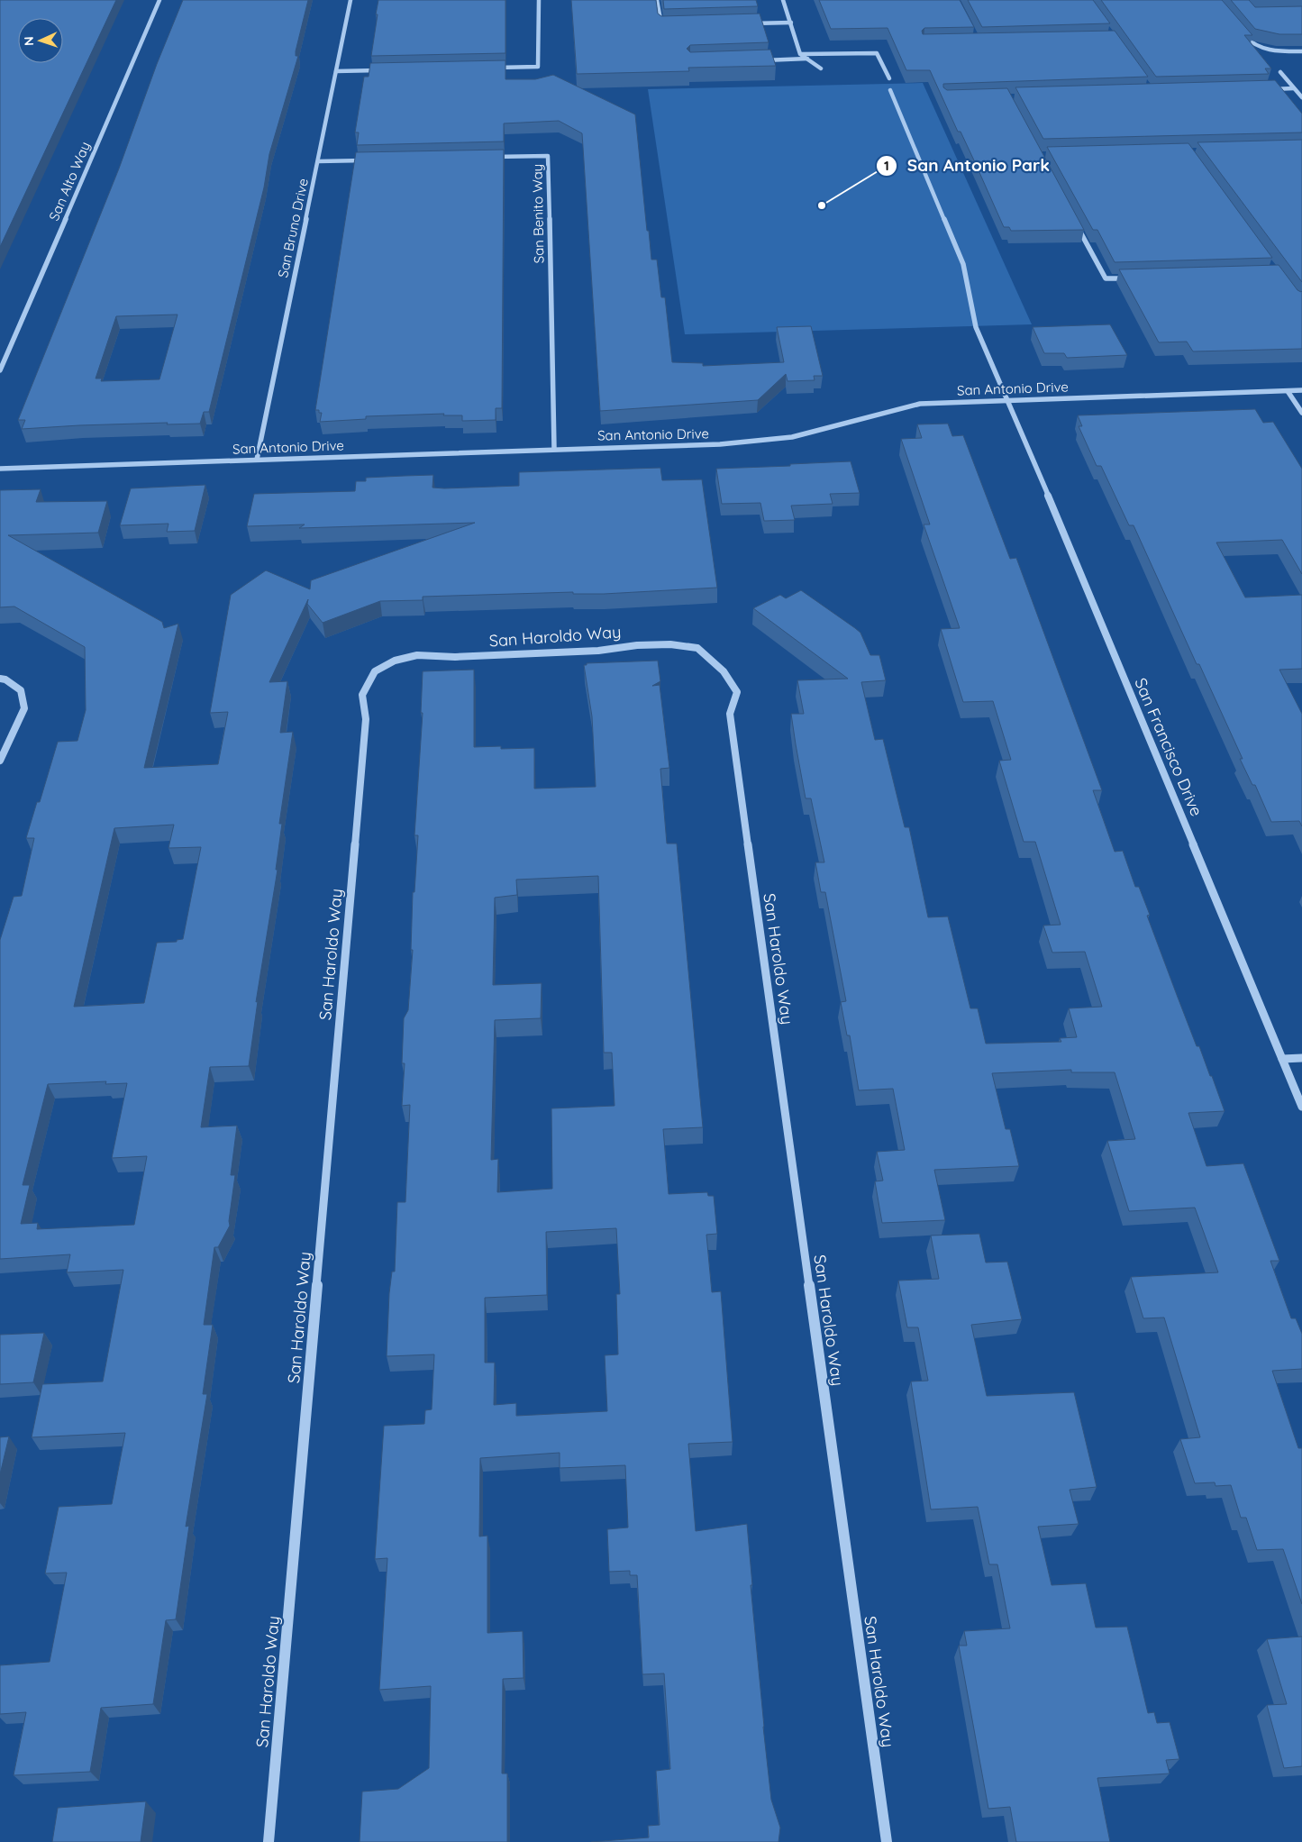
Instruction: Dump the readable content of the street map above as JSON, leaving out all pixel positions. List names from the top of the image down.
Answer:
{
  "streets": {
    "street": [
      "San Alto Way",
      "San Benito Way",
      "San Bruno Drive",
      "San Antonio Drive",
      "San Haroldo Way",
      "San Francisco Drive"
    ]
  },
  "crossings": [
    ["San Benito Way", "San Antonio Drive"],
    ["San Bruno Drive", "San Antonio Drive"],
    ["San Antonio Drive", "San Francisco Drive"]
  ],
  "places": ["San Antonio Park"],
  "north": "left"
}
